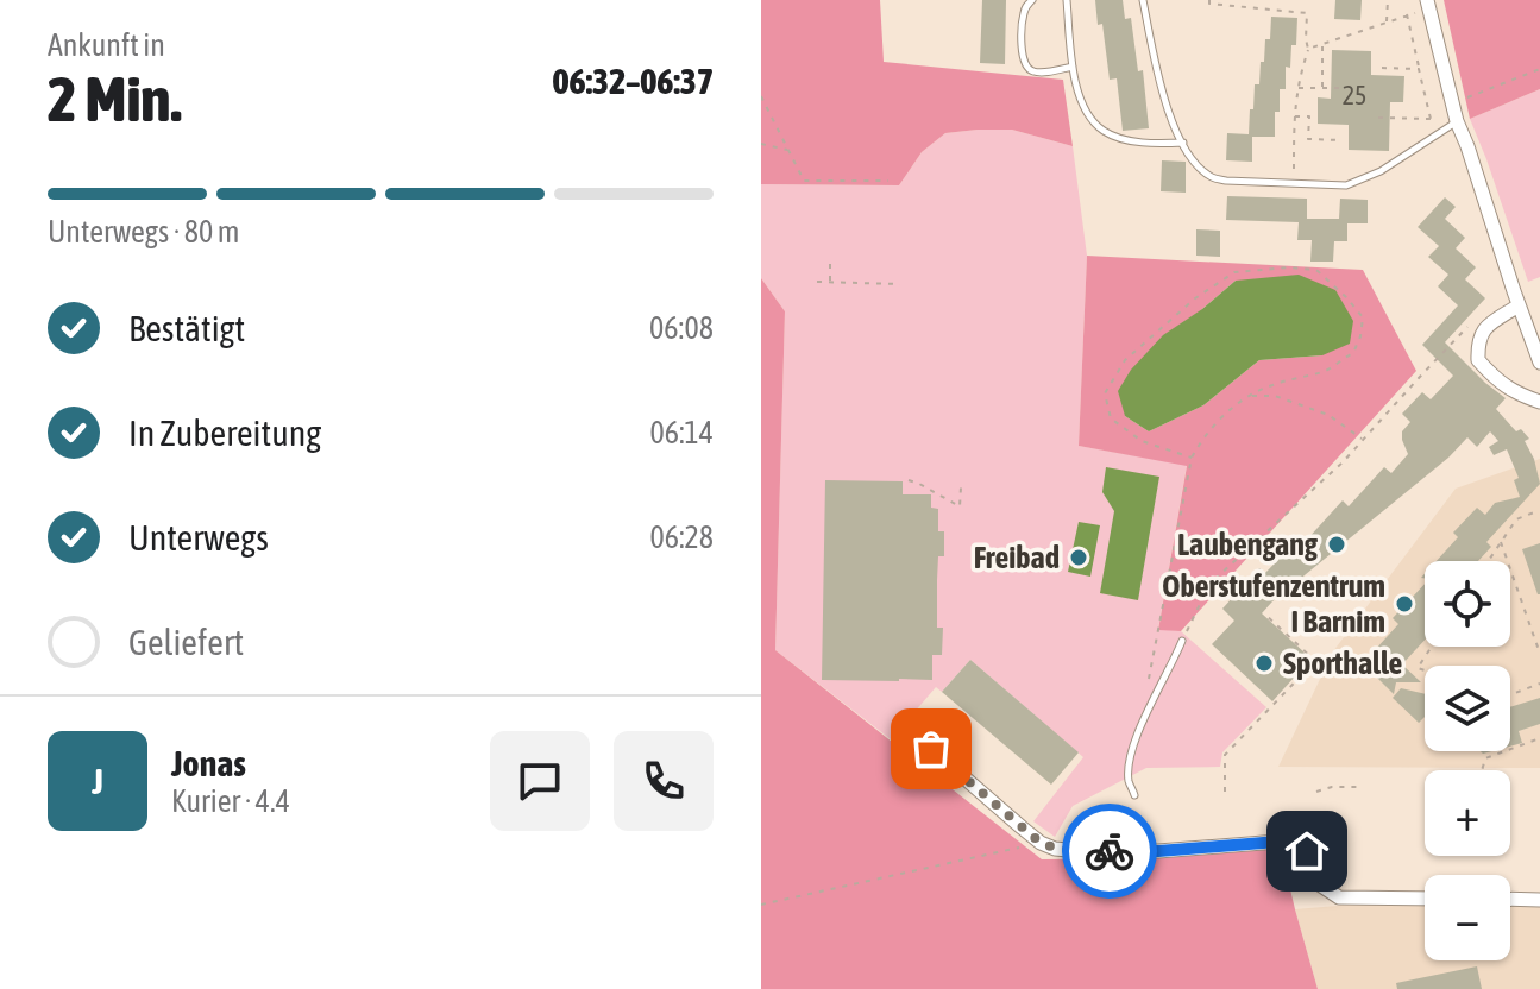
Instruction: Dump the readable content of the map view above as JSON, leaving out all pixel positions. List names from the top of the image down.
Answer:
{
  "places": [
    "Laubengang",
    "Freibad",
    "Oberstufenzentrum I Barnim",
    "Sporthalle"
  ],
  "house_numbers": ["25"],
  "page": {
    "heading": ["2 Min.", "Ankunft in", "06:32–06:37"],
    "panel": ["Jonas", "Kurier · 4.4"],
    "bar": "Unterwegs · 80 m",
    "list": [
      ["Bestätigt", "06:08"],
      ["In Zubereitung", "06:14"],
      ["Unterwegs", "06:28"],
      "Geliefert"
    ],
    "map_buttons": ["+", "−"],
    "round": "J"
  }
}
